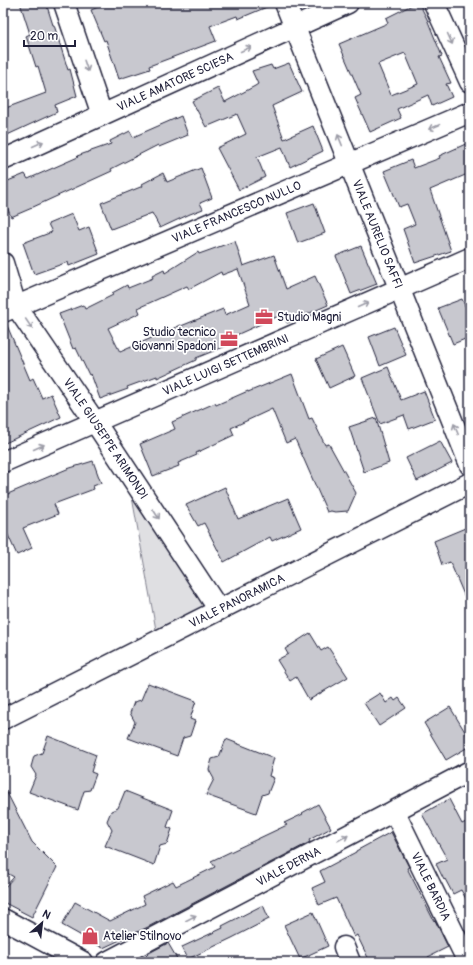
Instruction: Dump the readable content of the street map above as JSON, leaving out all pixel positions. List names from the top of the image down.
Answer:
{
  "streets": {
    "street": [
      "VIALE AMATORE SCIESA",
      "VIALE FRANCESCO NULLO",
      "VIALE AURELIO SAFFI",
      "VIALE LUIGI SETTEMBRINI",
      "VIALE GIUSEPPE ARIMONDI",
      "VIALE PANORAMICA",
      "VIALE DERNA",
      "VIALE BARDIA"
    ]
  },
  "crossings": [
    ["VIALE AMATORE SCIESA", "VIALE AURELIO SAFFI"],
    ["VIALE FRANCESCO NULLO", "VIALE AURELIO SAFFI"],
    ["VIALE FRANCESCO NULLO", "VIALE GIUSEPPE ARIMONDI"],
    ["VIALE AURELIO SAFFI", "VIALE LUIGI SETTEMBRINI"],
    ["VIALE LUIGI SETTEMBRINI", "VIALE GIUSEPPE ARIMONDI"],
    ["VIALE GIUSEPPE ARIMONDI", "VIALE PANORAMICA"],
    ["VIALE DERNA", "VIALE BARDIA"]
  ],
  "one_way": [
    "VIALE AMATORE SCIESA",
    "VIALE AURELIO SAFFI",
    "VIALE LUIGI SETTEMBRINI",
    "VIALE GIUSEPPE ARIMONDI",
    "VIALE DERNA"
  ],
  "places": {
    "office": ["Studio Magni", "Studio tecnico Giovanni Spadoni"],
    "shop": ["Atelier Stilnovo"]
  },
  "scale_bar": "20 m",
  "north": "top right"
}
